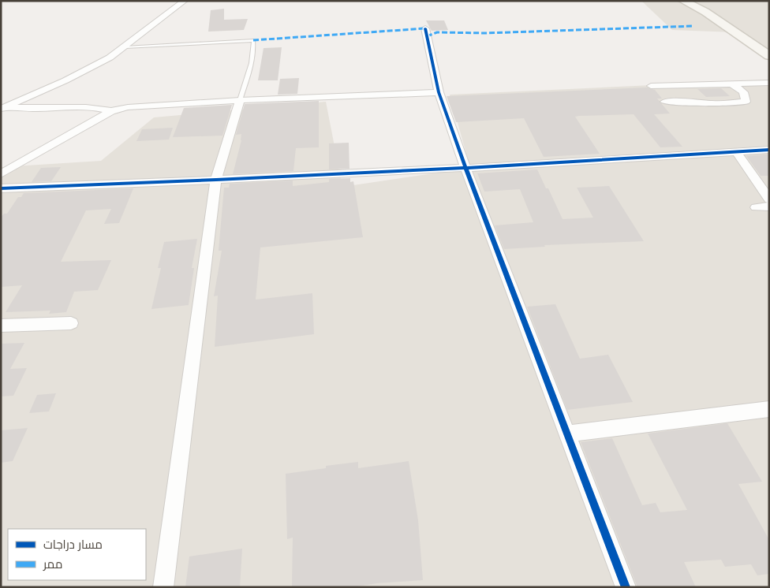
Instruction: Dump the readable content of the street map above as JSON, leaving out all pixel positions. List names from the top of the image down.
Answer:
{
  "legend": ["مسار دراجات", "ممر"]
}
